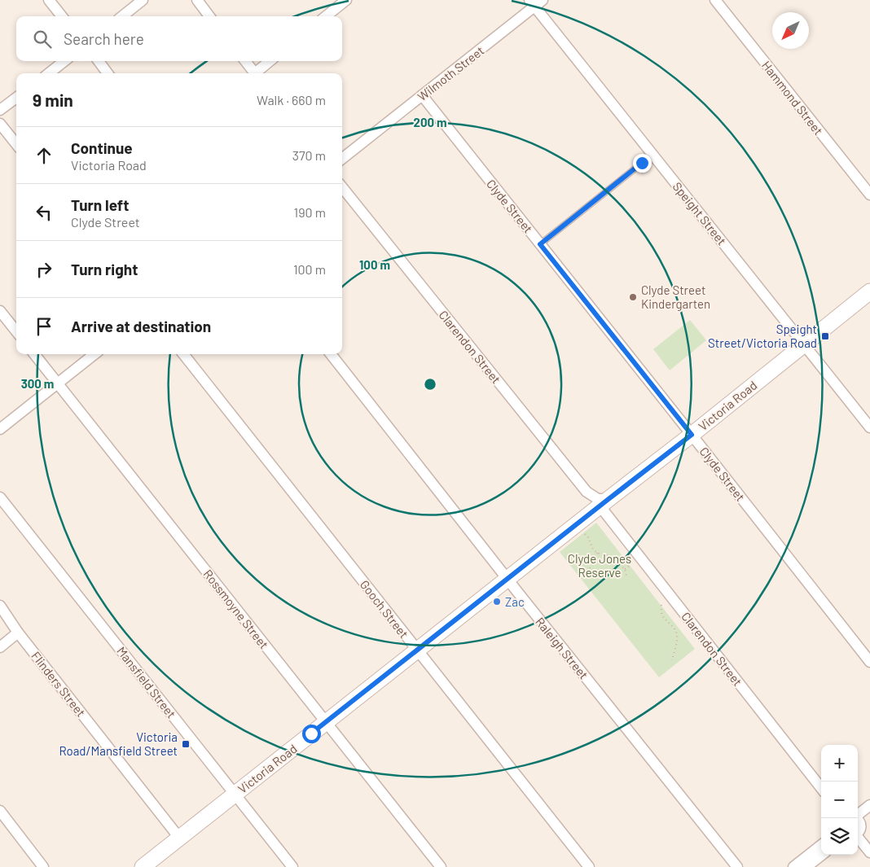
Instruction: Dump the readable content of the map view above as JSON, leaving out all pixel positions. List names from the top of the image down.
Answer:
{
  "streets": {
    "street": [
      "Wilmoth Street",
      "Hammond Street",
      "Clyde Street",
      "Speight Street",
      "Clarendon Street",
      "Victoria Road",
      "Rossmoyne Street",
      "Gooch Street",
      "Raleigh Street",
      "Mansfield Street",
      "Flinders Street"
    ]
  },
  "crossings": [
    ["Wilmoth Street", "Clyde Street"],
    ["Wilmoth Street", "Speight Street"],
    ["Clyde Street", "Victoria Road"],
    ["Speight Street", "Victoria Road"],
    ["Clarendon Street", "Victoria Road"],
    ["Victoria Road", "Rossmoyne Street"],
    ["Victoria Road", "Gooch Street"],
    ["Victoria Road", "Raleigh Street"],
    ["Victoria Road", "Mansfield Street"],
    ["Victoria Road", "Flinders Street"]
  ],
  "parks": ["Clyde Jones Reserve"],
  "places": {
    "other": ["Clyde Street Kindergarten", "Zac"],
    "transit": ["Speight Street/Victoria Road", "Victoria Road/Mansfield Street"]
  },
  "north": "bottom left",
  "page": {
    "search": "Search here",
    "heading": ["9 min", "Walk · 660 m"],
    "list": [
      ["Continue", "Victoria Road", "370 m"],
      ["Turn left", "Clyde Street", "190 m"],
      ["Turn right", "100 m"],
      "Arrive at destination"
    ],
    "map_buttons": ["+", "−"]
  },
  "rings": ["200 m", "100 m", "300 m"]
}
